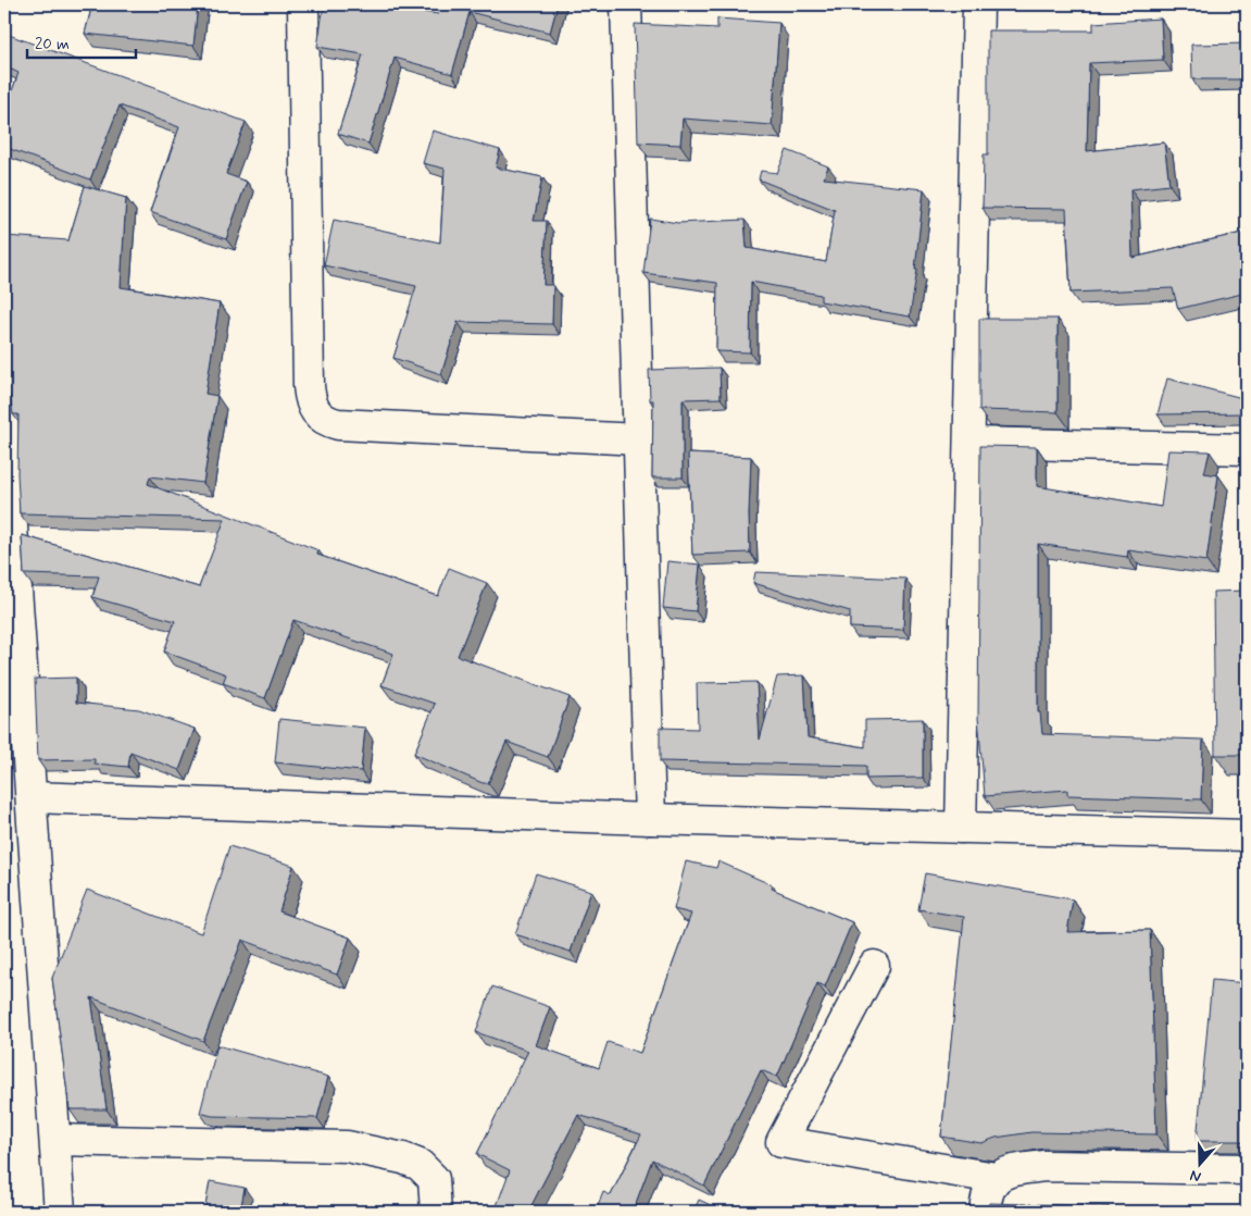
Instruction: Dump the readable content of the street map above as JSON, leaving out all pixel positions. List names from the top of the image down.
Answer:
{
  "scale_bar": "20 m",
  "north": "bottom"
}
